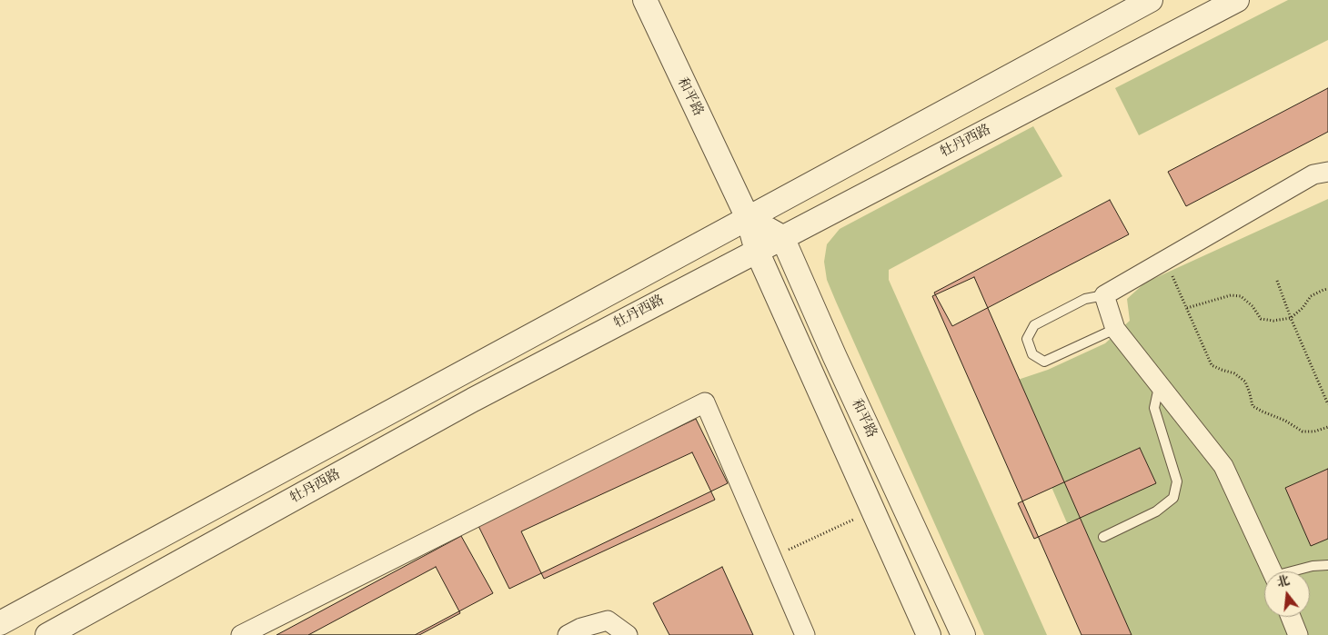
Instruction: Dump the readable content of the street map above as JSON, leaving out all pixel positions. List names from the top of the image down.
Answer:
{
  "streets": {
    "street": ["和平路", "牡丹西路"]
  },
  "crossings": [
    ["和平路", "牡丹西路"]
  ],
  "north": "top"
}
